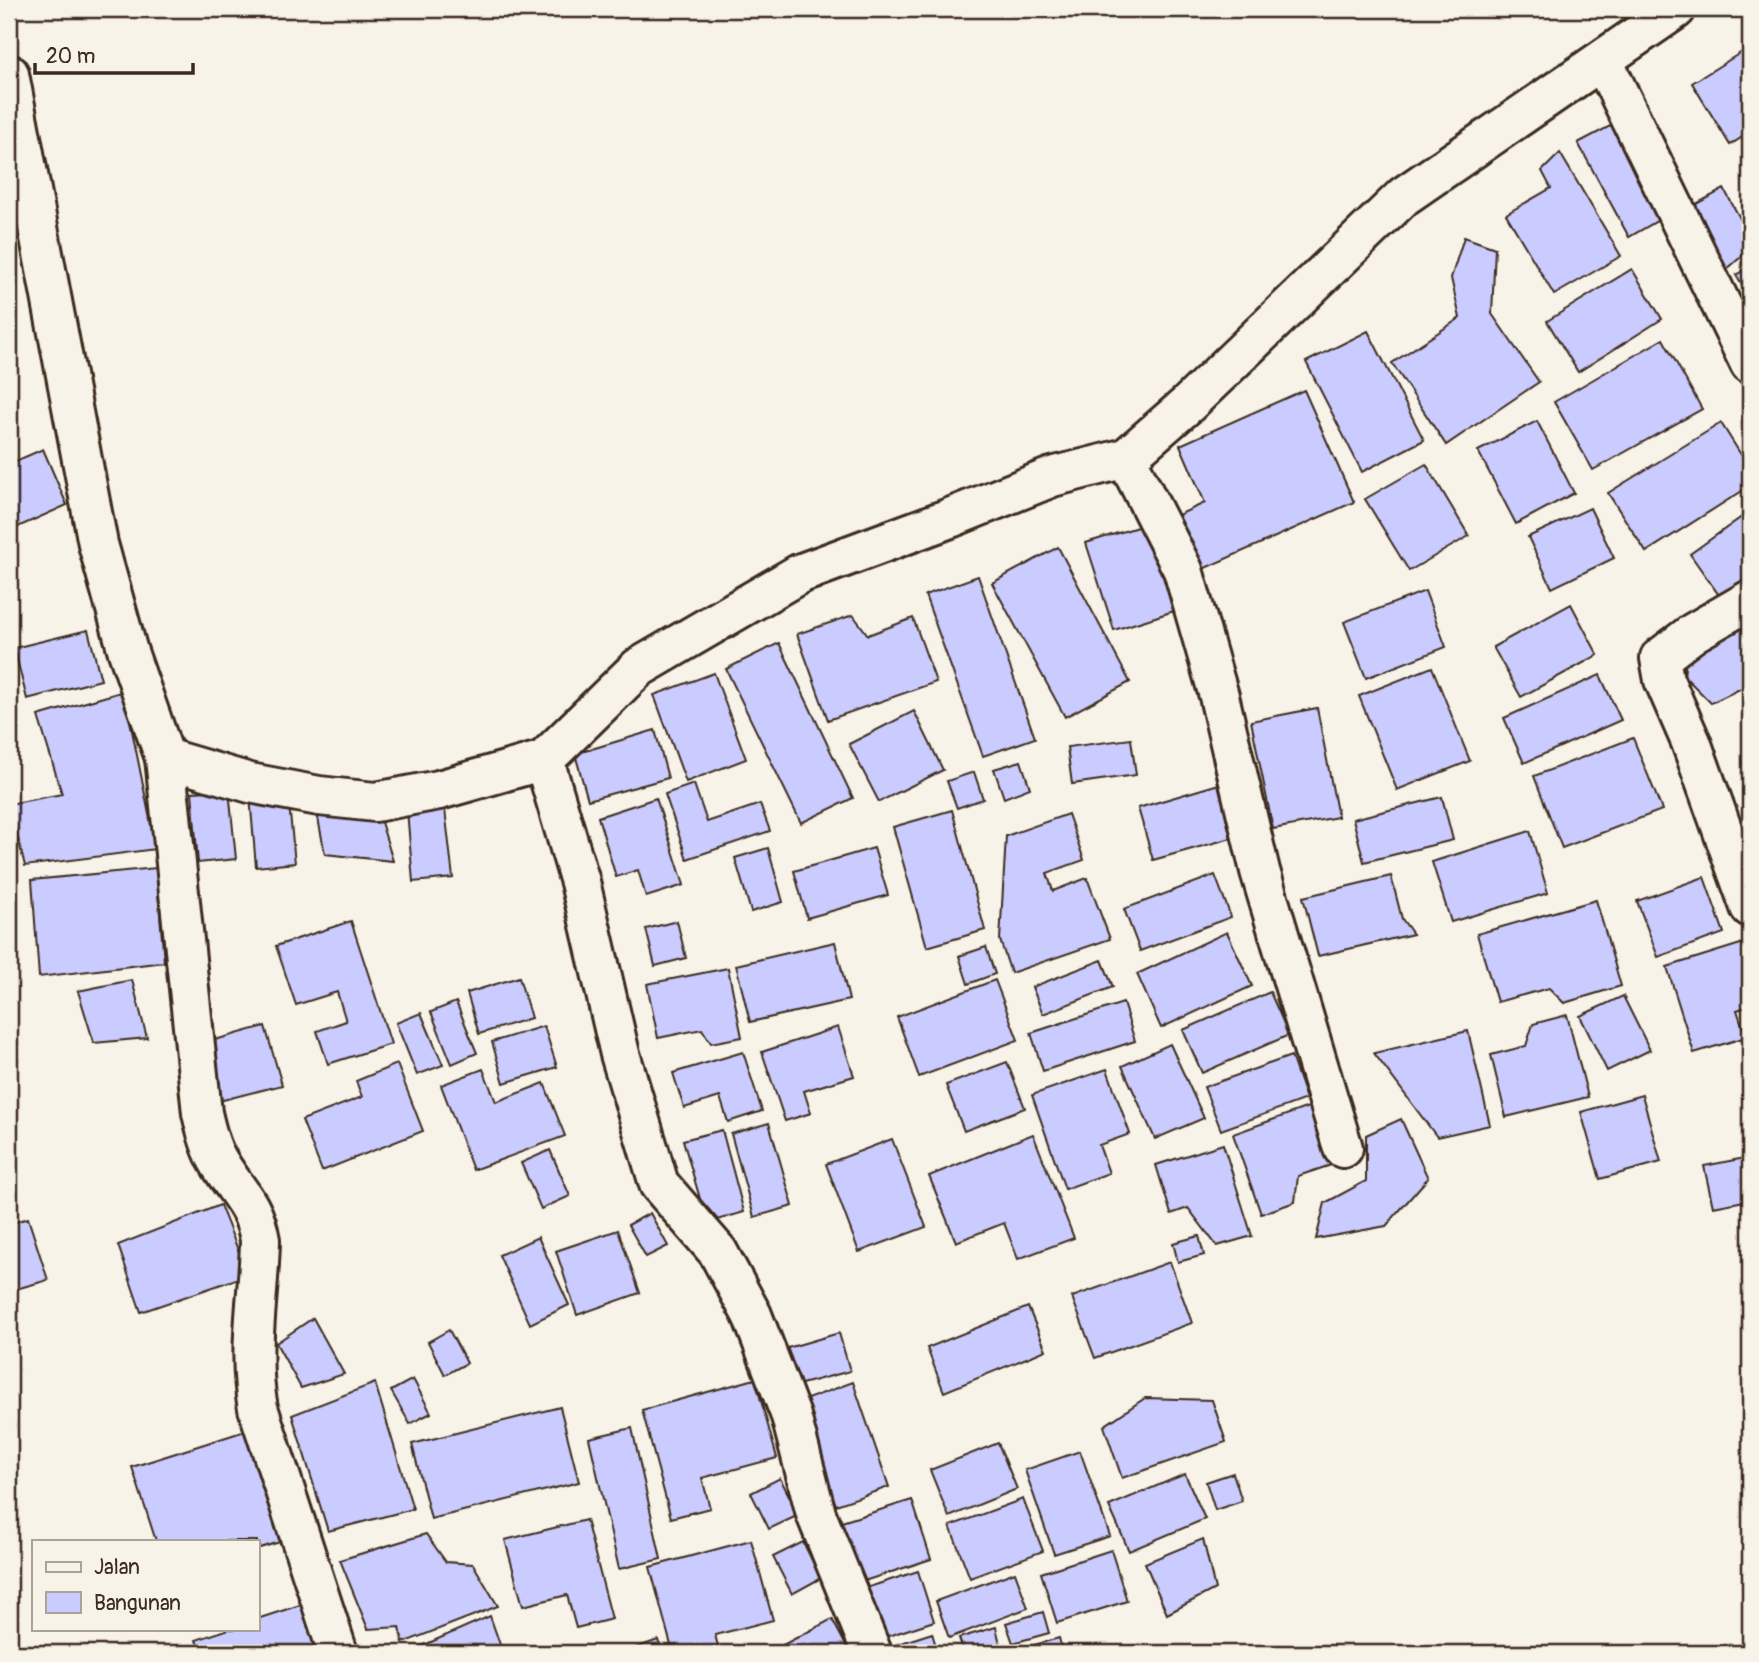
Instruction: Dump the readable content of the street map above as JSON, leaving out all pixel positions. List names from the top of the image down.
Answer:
{
  "legend": ["Jalan", "Bangunan"],
  "scale_bar": "20 m"
}
